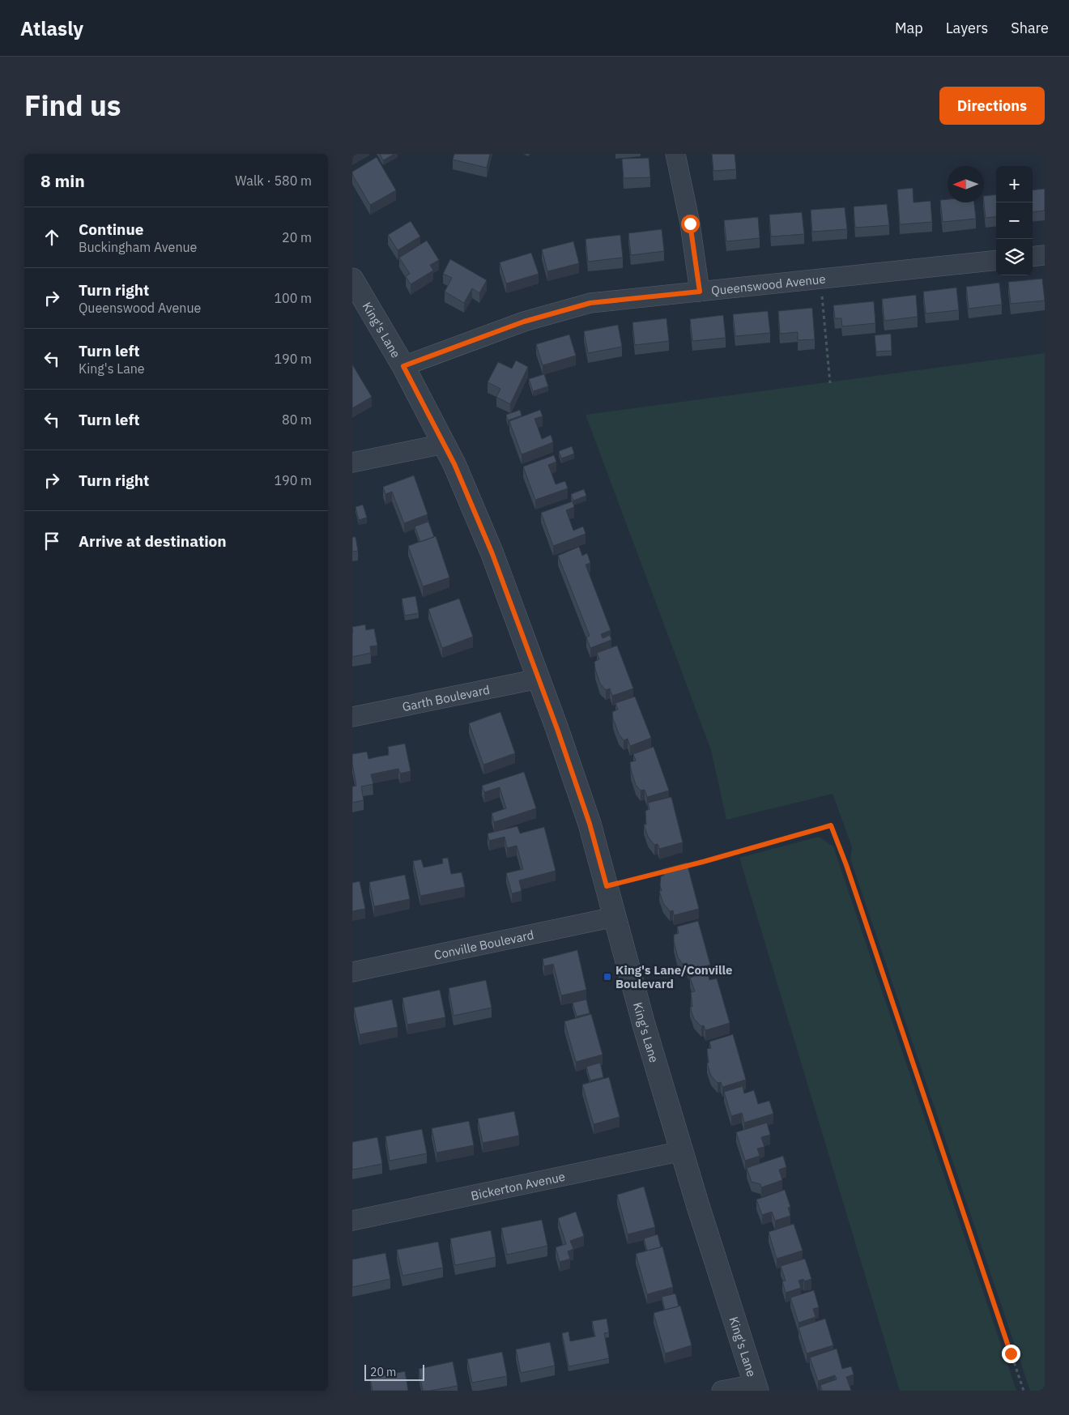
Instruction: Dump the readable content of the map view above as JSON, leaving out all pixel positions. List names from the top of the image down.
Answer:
{
  "streets": {
    "street": [
      "Queenswood Avenue",
      "King's Lane",
      "Garth Boulevard",
      "Conville Boulevard",
      "Bickerton Avenue"
    ]
  },
  "crossings": [
    ["Queenswood Avenue", "King's Lane"],
    ["King's Lane", "Garth Boulevard"],
    ["King's Lane", "Conville Boulevard"],
    ["King's Lane", "Bickerton Avenue"]
  ],
  "places": {
    "transit": ["King's Lane/Conville Boulevard"]
  },
  "scale_bar": "20 m",
  "north": "left",
  "page": {
    "header": "Atlasly",
    "nav": ["Map", "Layers", "Share"],
    "title": "Find us",
    "buttons": "Directions",
    "heading": ["8 min", "Walk · 580 m"],
    "map_buttons": ["+", "−"],
    "list": [
      ["Continue", "Buckingham Avenue", "20 m"],
      ["Turn right", "Queenswood Avenue", "100 m"],
      ["Turn left", "King's Lane", "190 m"],
      ["Turn left", "80 m"],
      ["Turn right", "190 m"],
      "Arrive at destination"
    ],
    "scale": "20 m"
  }
}
